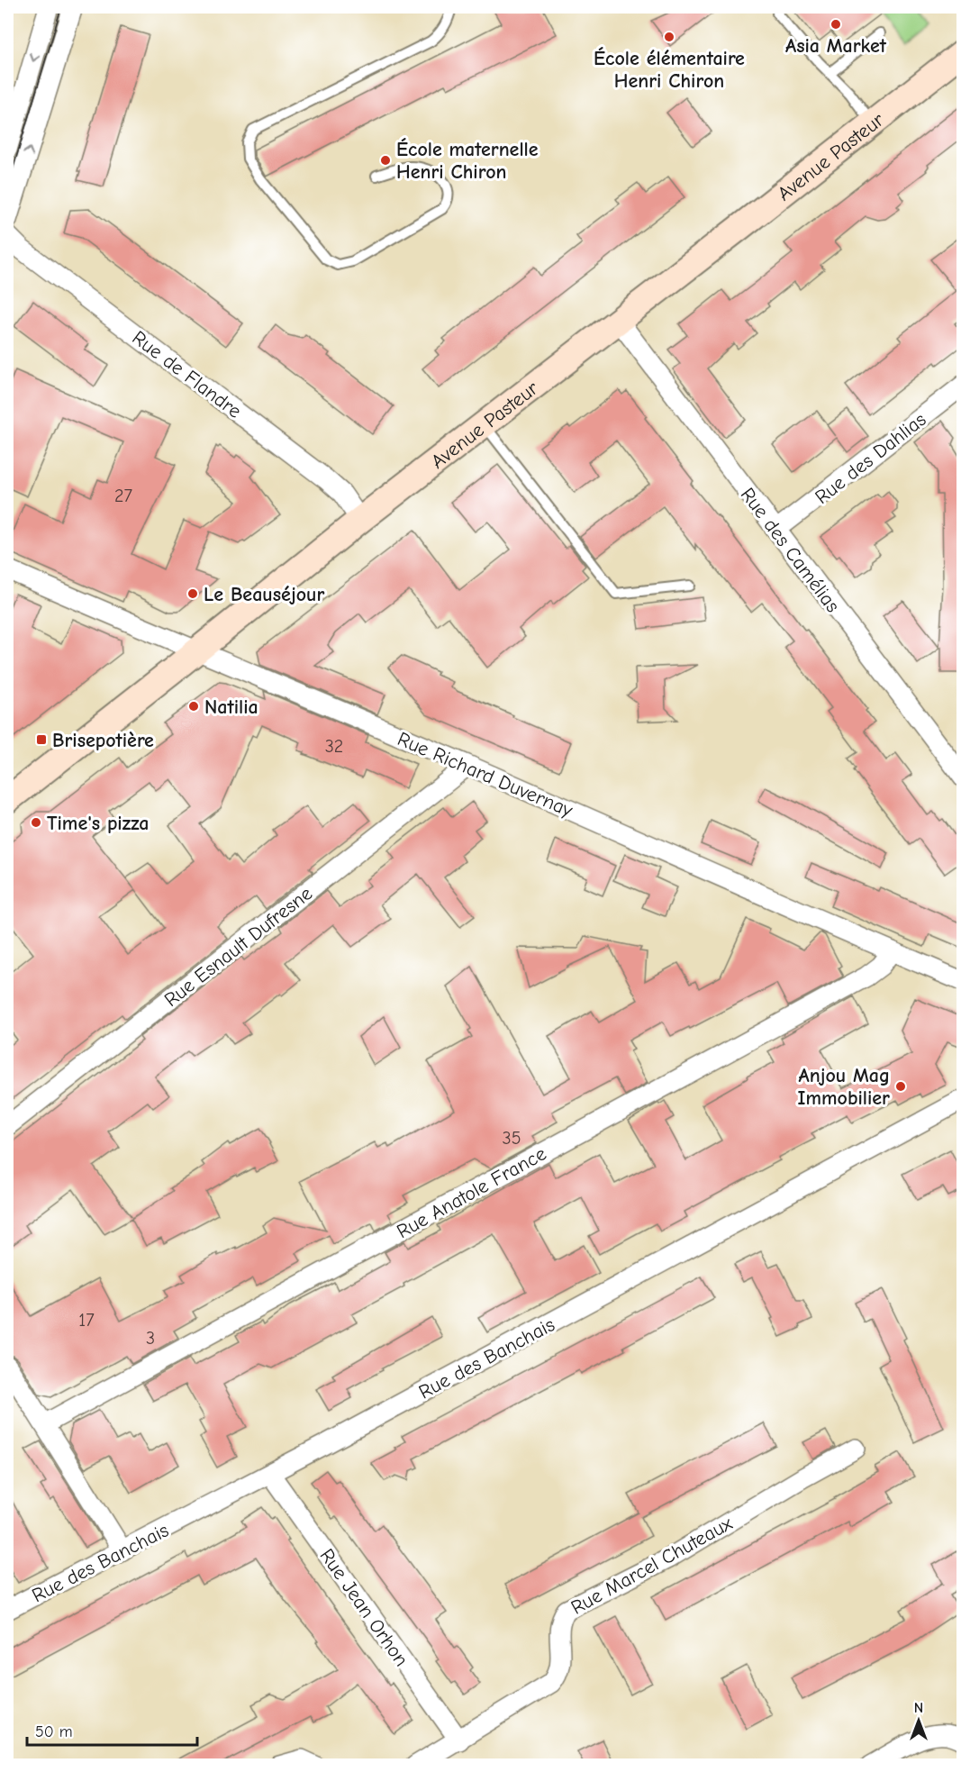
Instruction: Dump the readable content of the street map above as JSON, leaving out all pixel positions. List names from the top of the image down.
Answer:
{
  "streets": {
    "main road": ["Avenue Pasteur"],
    "street": [
      "Rue de Flandre",
      "Rue des Dahlias",
      "Rue des Camélias",
      "Rue Richard Duvernay",
      "Rue Esnault Dufresne",
      "Rue Anatole France",
      "Rue des Banchais",
      "Rue Marcel Chuteaux",
      "Rue Jean Orhon"
    ]
  },
  "crossings": [
    ["Avenue Pasteur", "Rue de Flandre"],
    ["Avenue Pasteur", "Rue des Camélias"],
    ["Avenue Pasteur", "Rue Richard Duvernay"],
    ["Rue des Dahlias", "Rue des Camélias"],
    ["Rue Richard Duvernay", "Rue Esnault Dufresne"],
    ["Rue Richard Duvernay", "Rue Anatole France"],
    ["Rue des Banchais", "Rue Jean Orhon"],
    ["Rue Marcel Chuteaux", "Rue Jean Orhon"]
  ],
  "places": {
    "other": [
      "Asia Market",
      "École élémentaire Henri Chiron",
      "École maternelle Henri Chiron",
      "Le Beauséjour",
      "Natilia",
      "Time's pizza",
      "Anjou Mag Immobilier"
    ],
    "transit": ["Brisepotière"]
  },
  "house_numbers": [
    "27",
    "32",
    "35",
    "17",
    "3"
  ],
  "scale_bar": "50 m",
  "north": "top"
}
